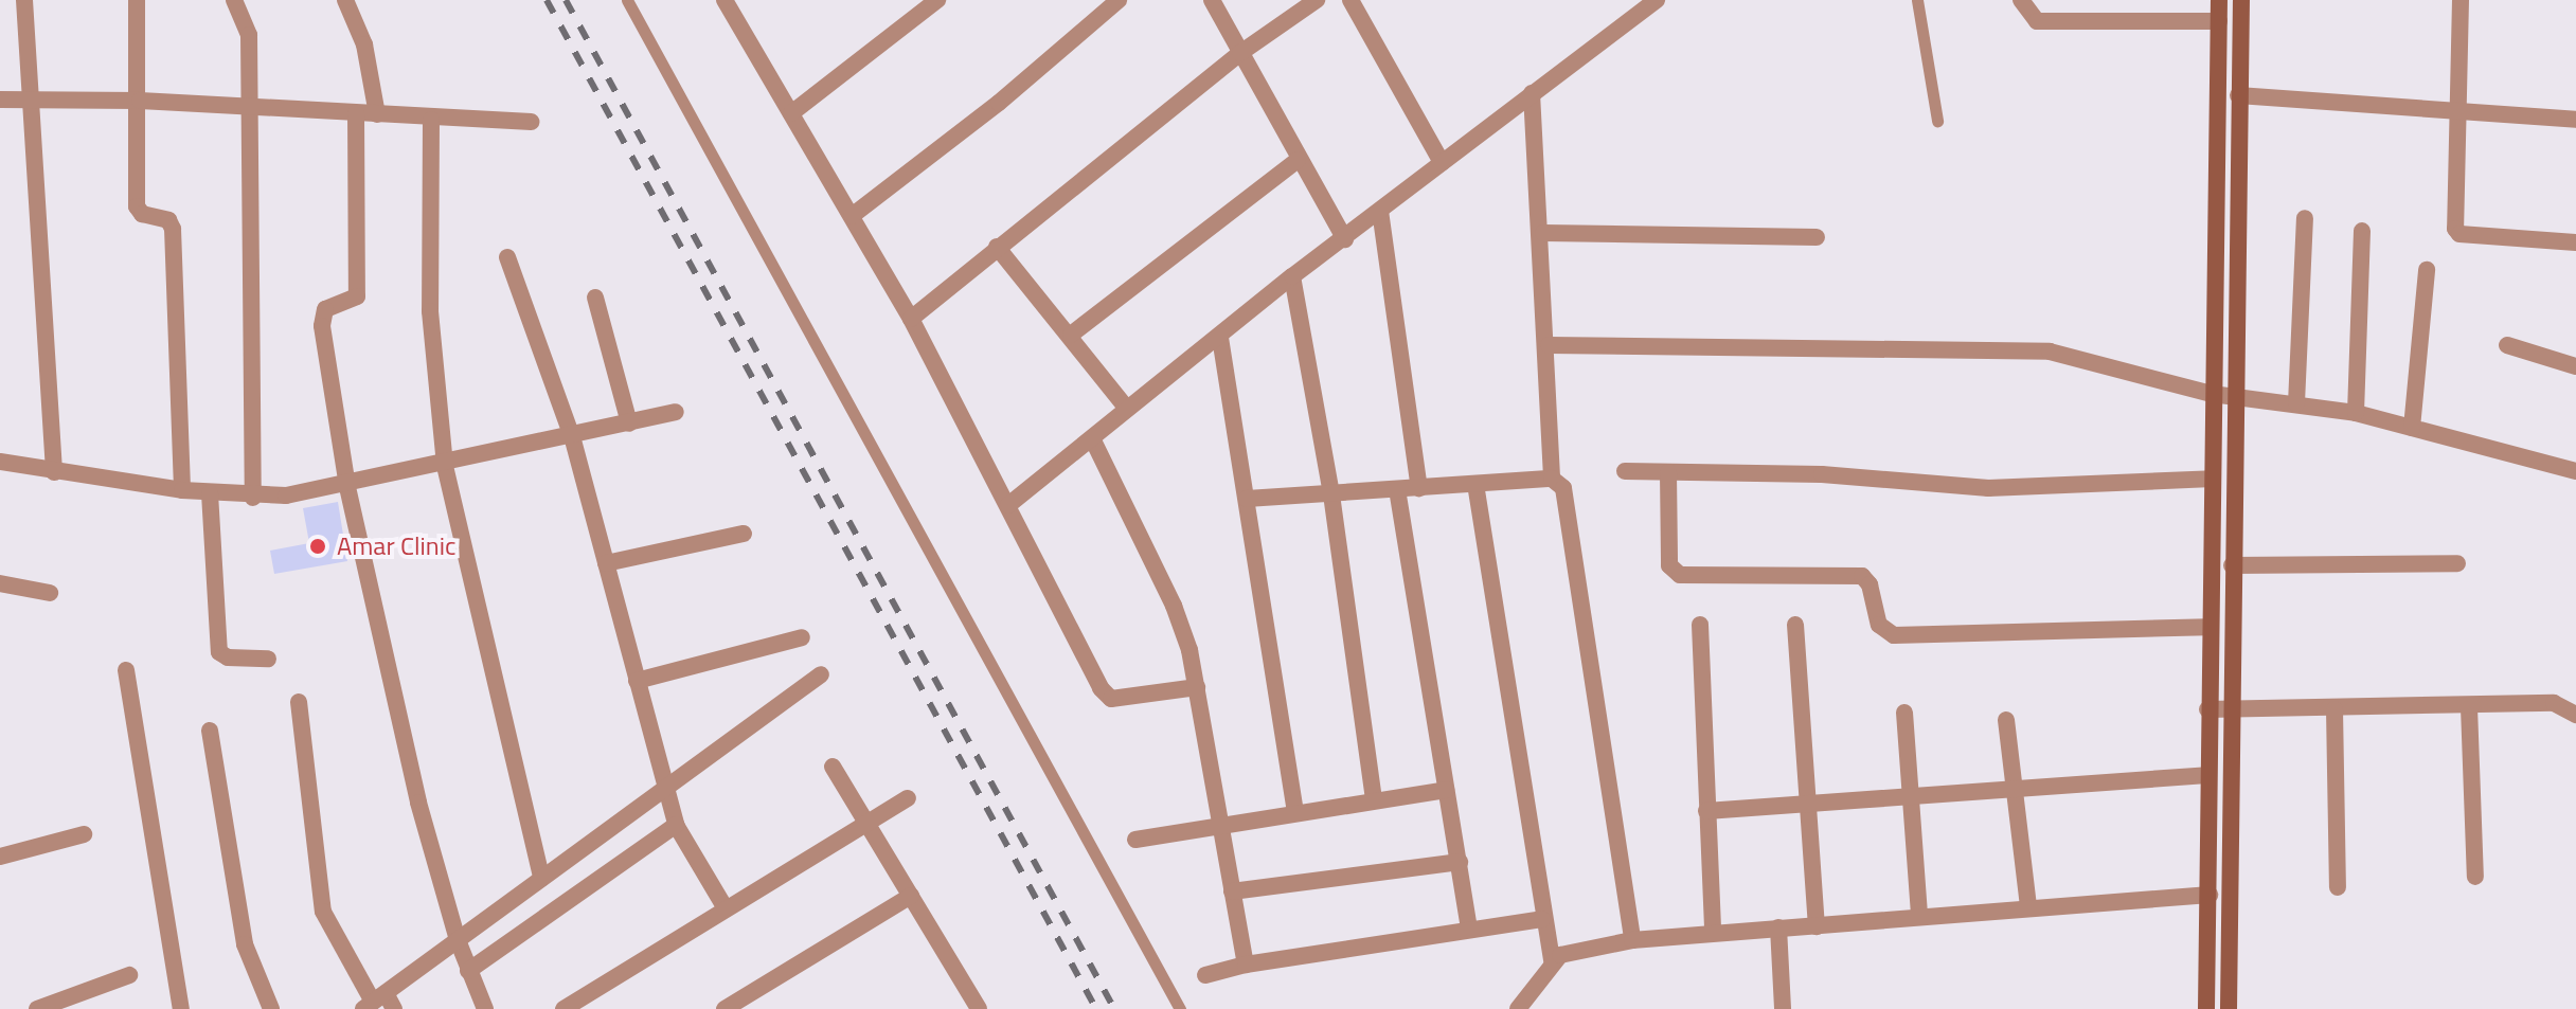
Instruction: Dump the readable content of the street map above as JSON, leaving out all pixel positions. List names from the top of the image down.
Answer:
{
  "places": ["Amar Clinic"]
}
